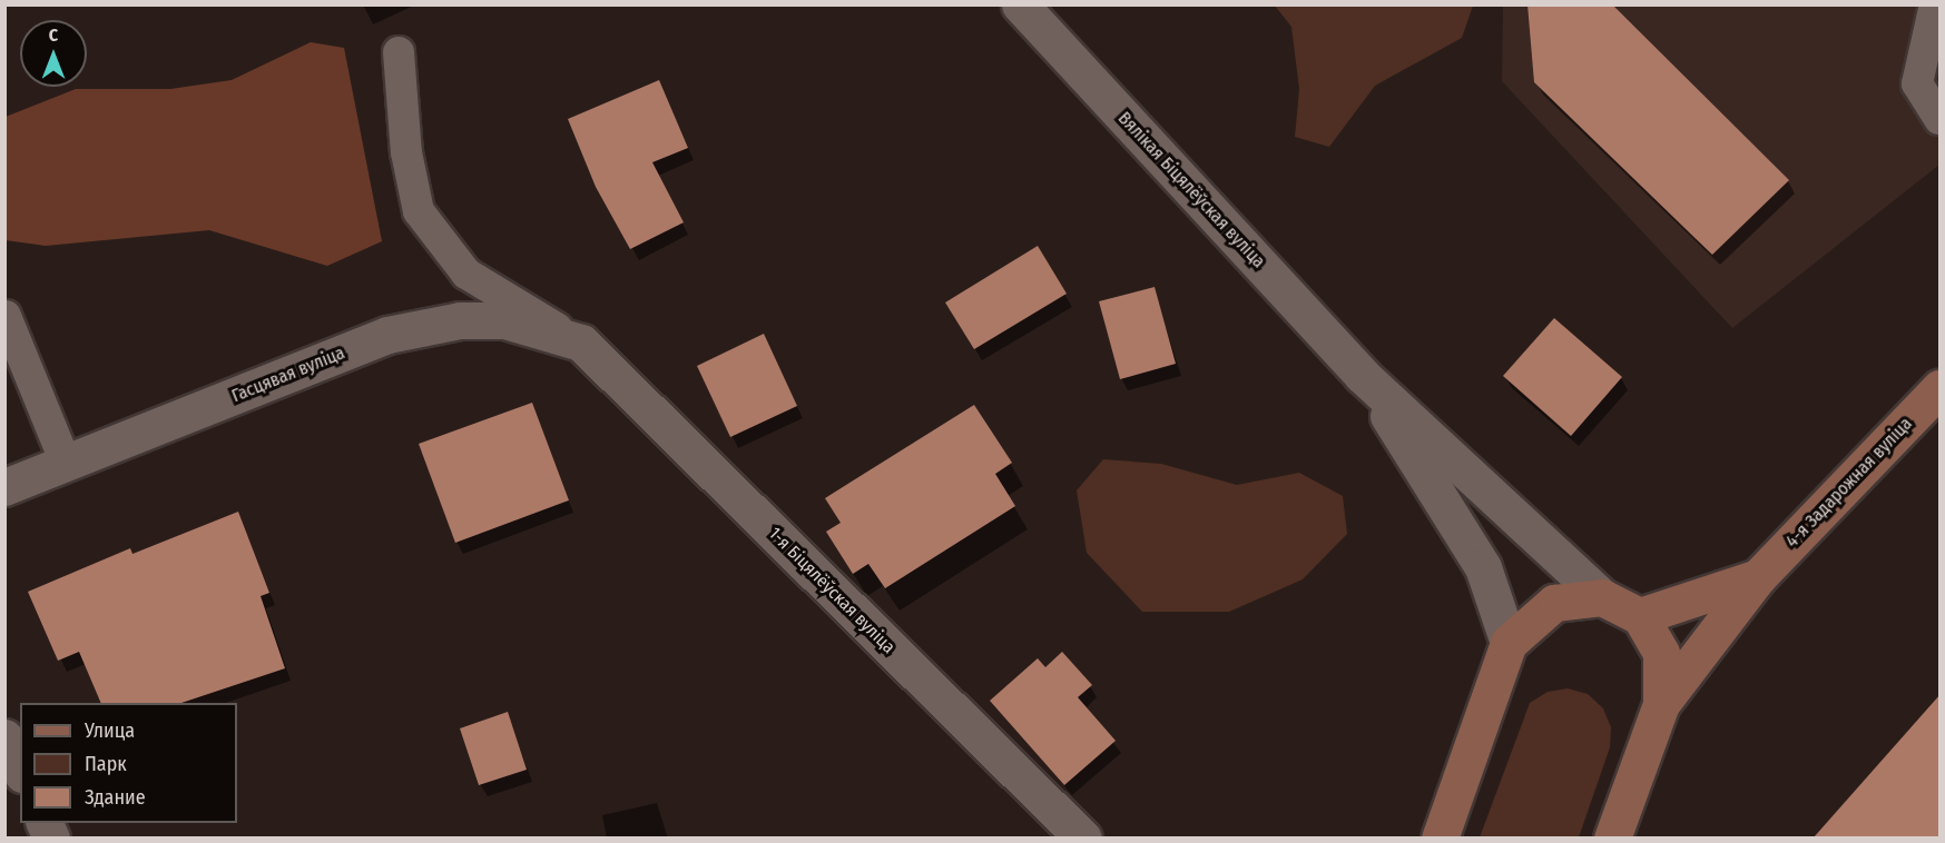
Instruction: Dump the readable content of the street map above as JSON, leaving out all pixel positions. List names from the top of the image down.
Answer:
{
  "streets": {
    "main road": ["4-я Задарожная вуліца"],
    "street": ["Вялікая Біцялёўская вуліца", "Гасцявая вуліца", "1-я Біцялёўская вуліца"]
  },
  "crossings": [
    ["Гасцявая вуліца", "1-я Біцялёўская вуліца"]
  ],
  "legend": ["Улица", "Парк", "Здание"],
  "north": "top"
}
